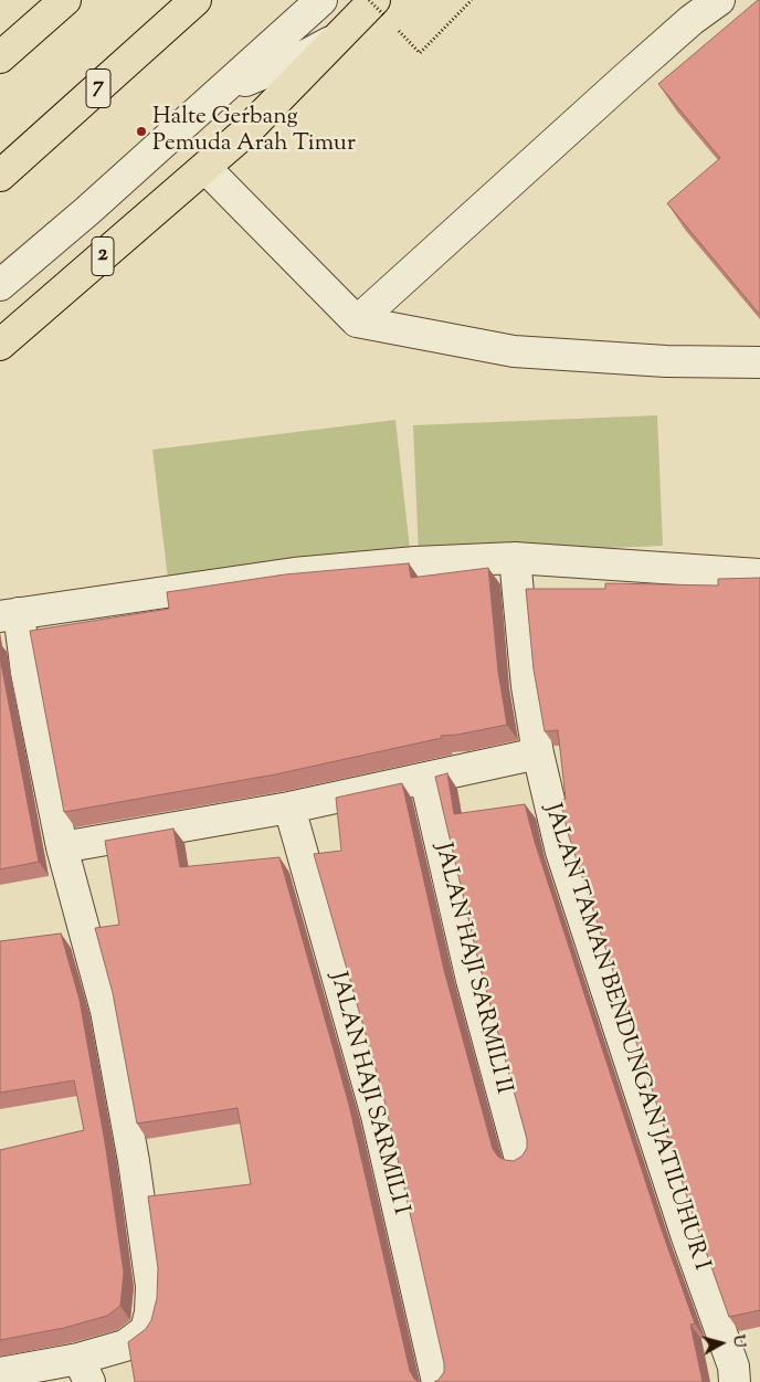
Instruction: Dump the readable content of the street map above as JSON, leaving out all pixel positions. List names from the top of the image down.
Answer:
{
  "streets": {
    "highway": ["7", "2"],
    "street": ["JALAN HAJI SARMILI II", "JALAN TAMAN BENDUNGAN JATILUHUR I", "JALAN HAJI SARMILI I"]
  },
  "places": ["Halte Gerbang Pemuda Arah Timur"],
  "north": "right"
}
